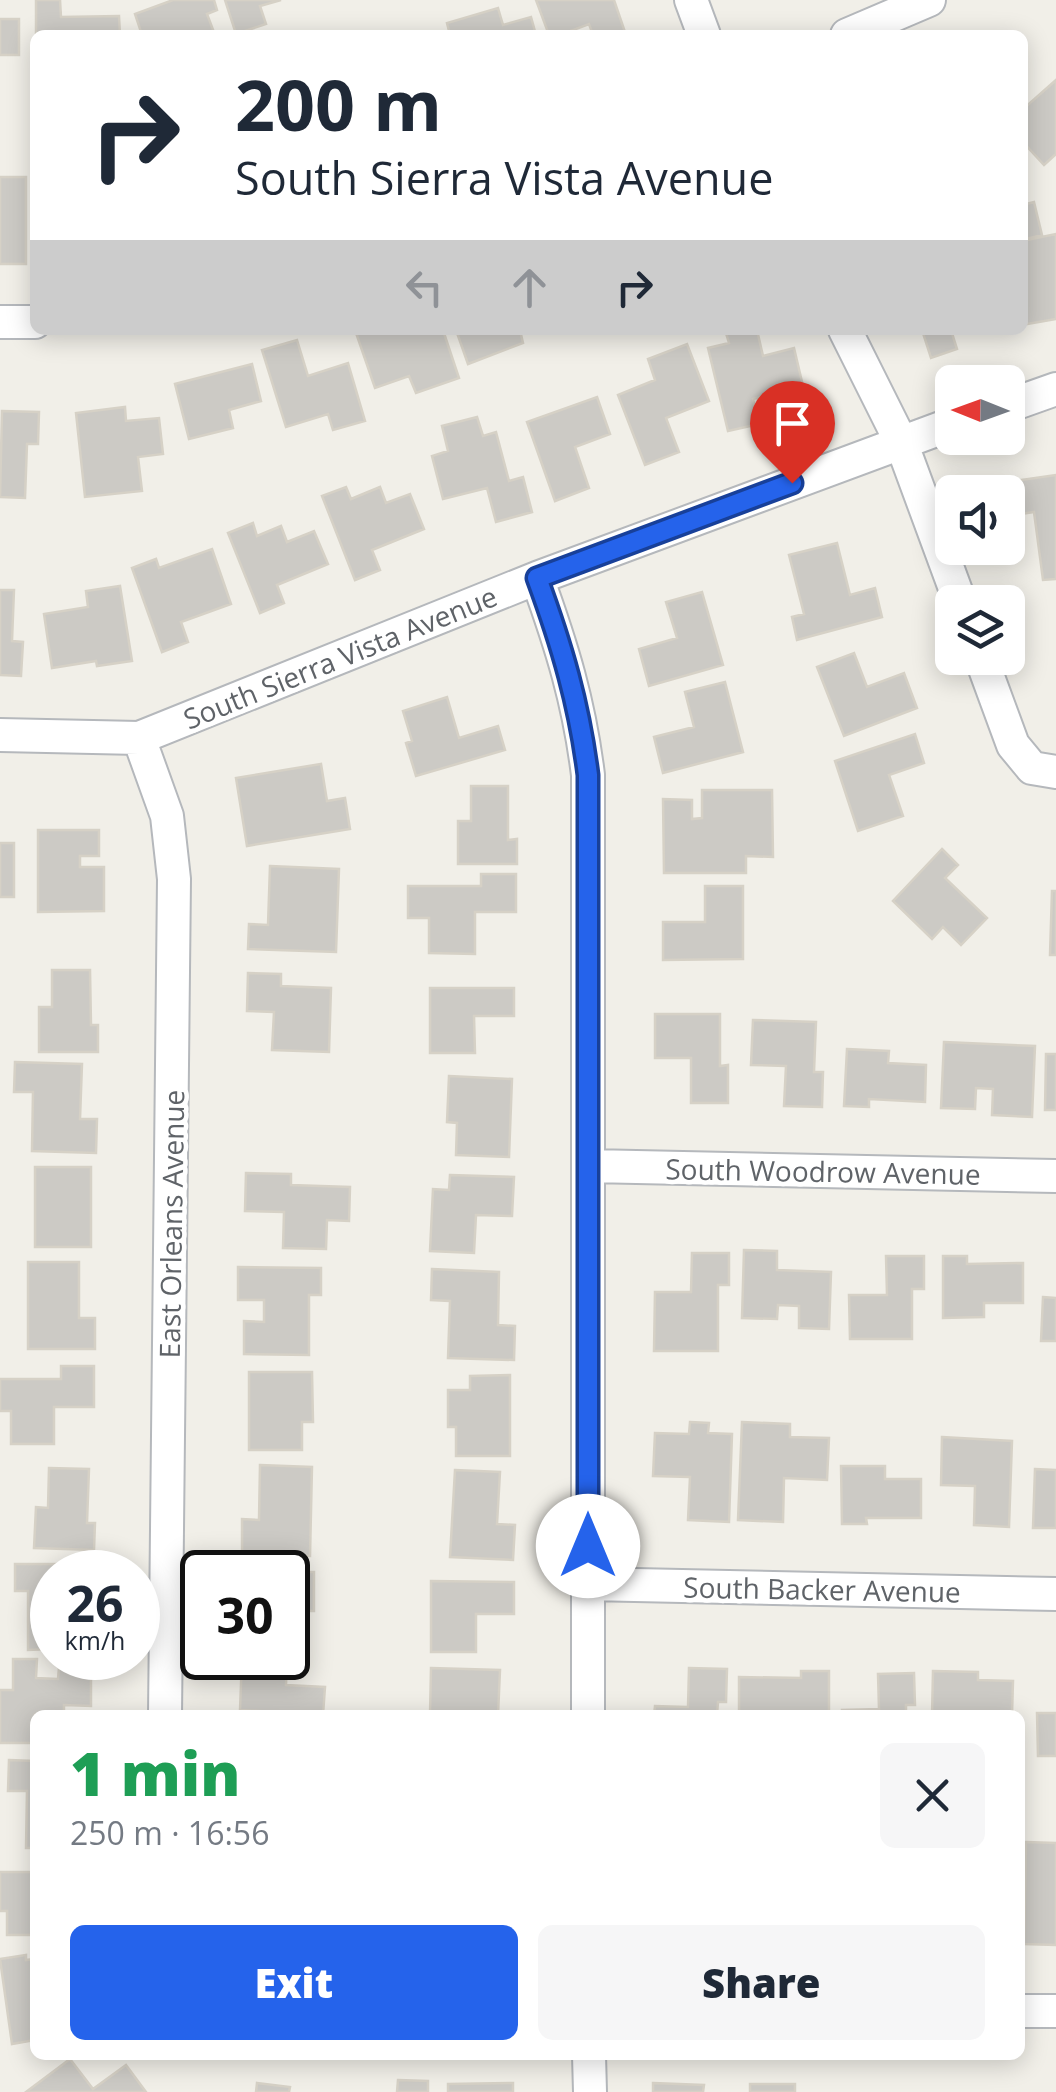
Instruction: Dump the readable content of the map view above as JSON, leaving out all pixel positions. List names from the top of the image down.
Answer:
{
  "streets": {
    "street": [
      "South Sierra Vista Avenue",
      "South Woodrow Avenue",
      "East Orleans Avenue",
      "South Backer Avenue"
    ]
  },
  "crossings": [
    ["South Sierra Vista Avenue", "East Orleans Avenue"]
  ],
  "north": "left",
  "page": {
    "turn": ["200 m", "South Sierra Vista Avenue"],
    "speed": "26 km/h",
    "limit": "30",
    "heading": ["1 min", "250 m · 16:56"],
    "buttons": ["Exit", "Share"]
  }
}
